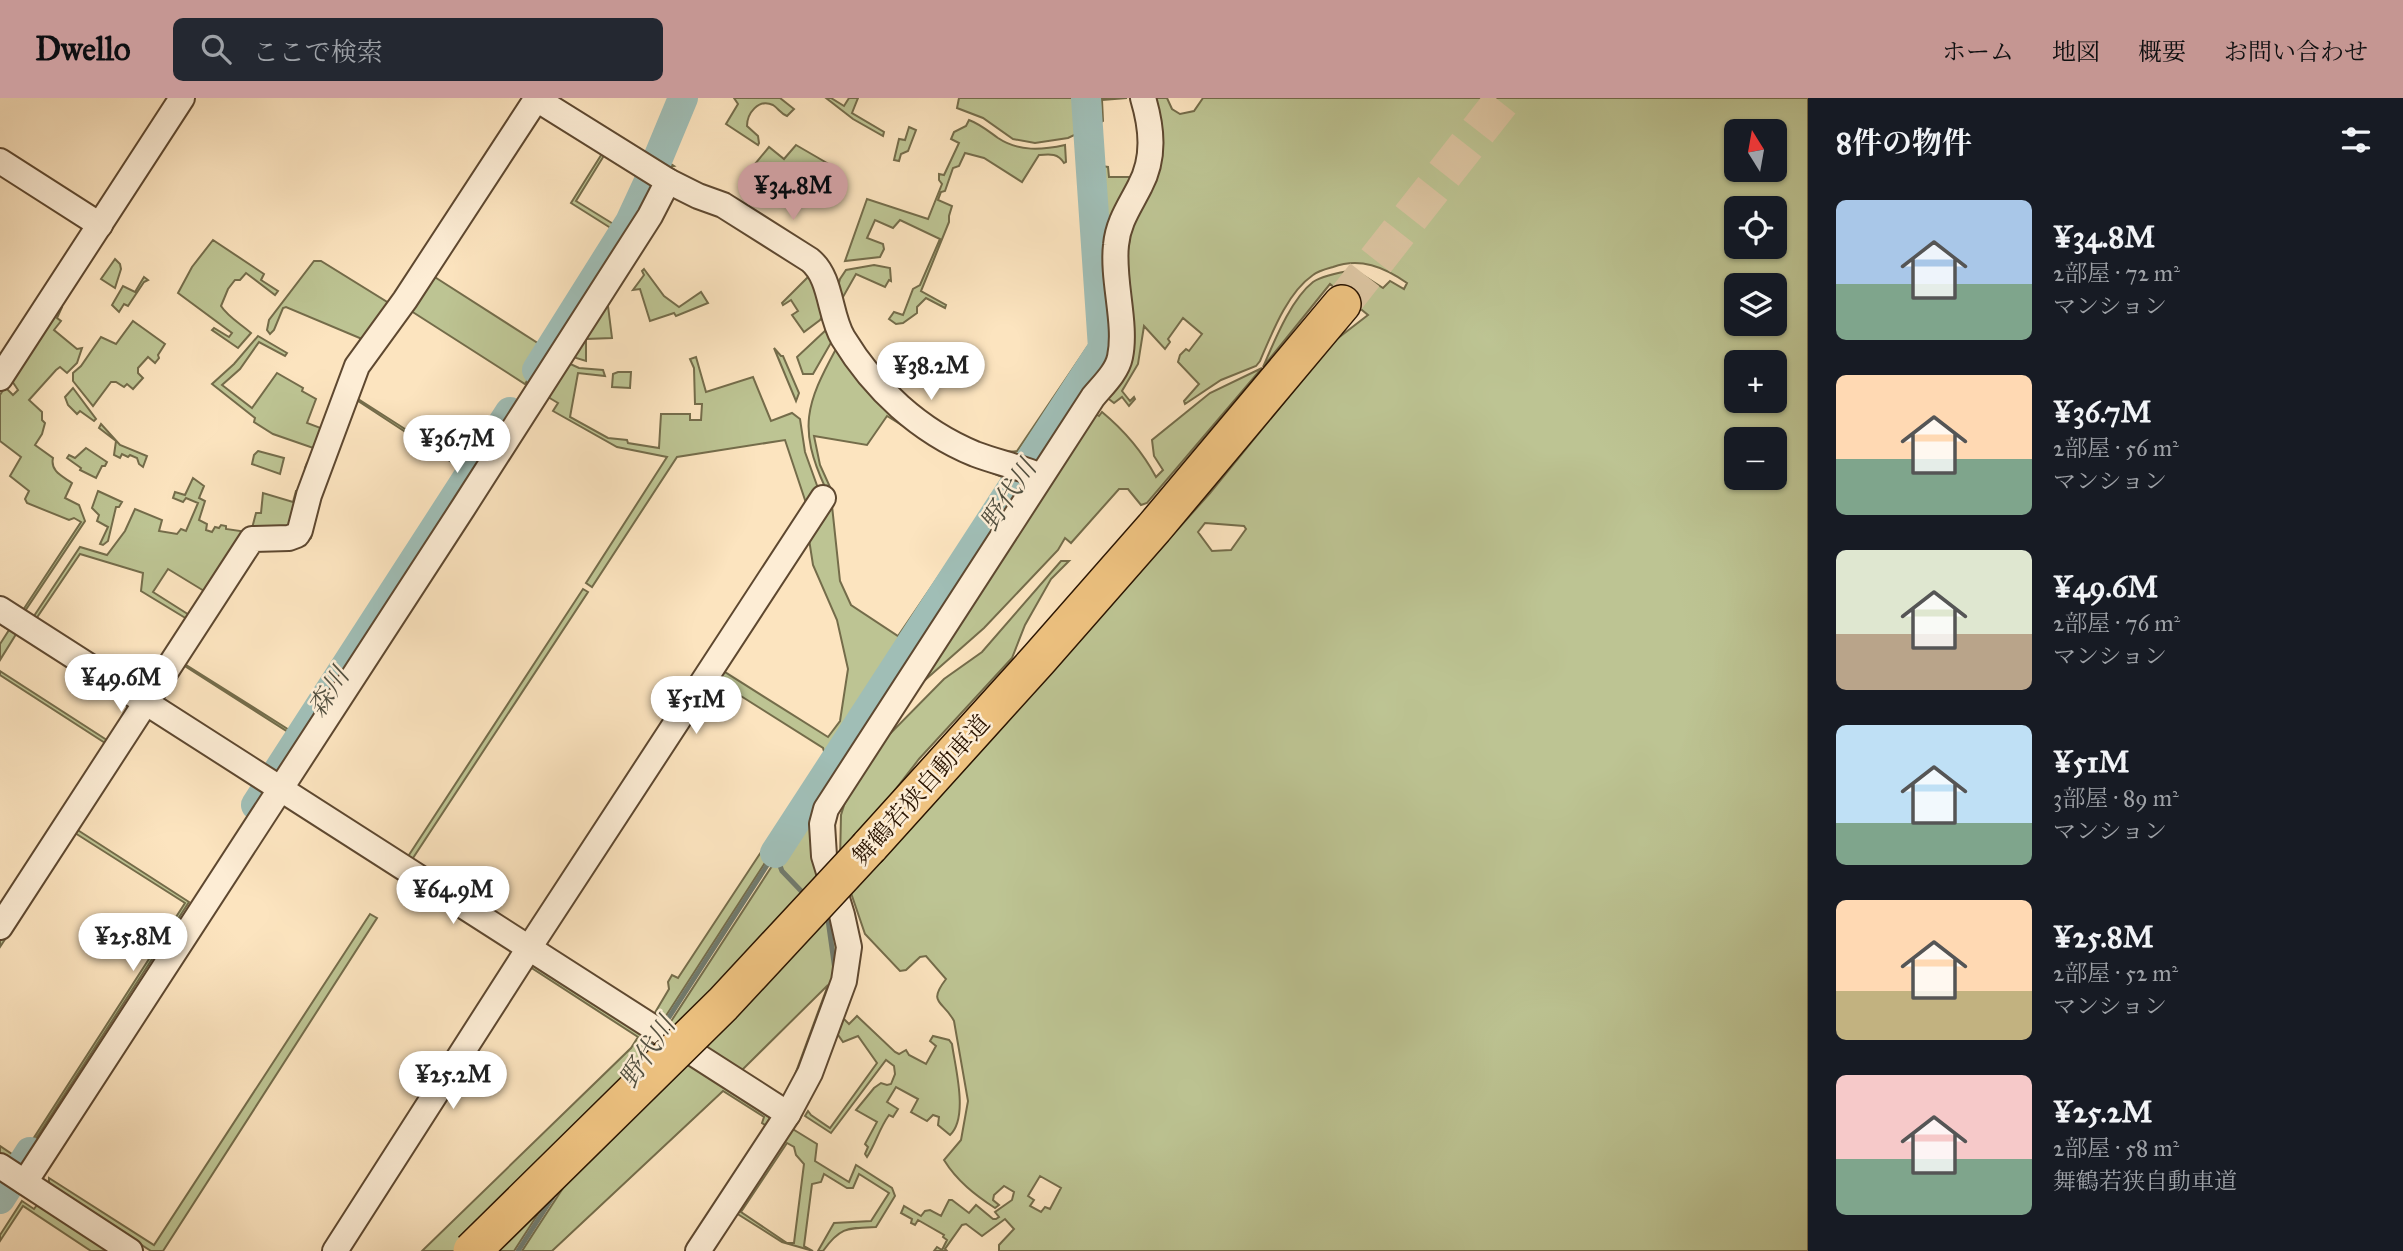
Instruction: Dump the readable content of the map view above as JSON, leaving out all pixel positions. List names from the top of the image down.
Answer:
{
  "streets": {
    "highway": ["舞鶴若狭自動車道"]
  },
  "water": ["野代川", "森川"],
  "north": "top",
  "page": {
    "header": "Dwello",
    "search": "ここで検索",
    "nav": [
      "ホーム",
      "地図",
      "概要",
      "お問い合わせ"
    ],
    "heading": "8件の物件",
    "map_buttons": ["+", "−"],
    "price": [
      "¥34.8M",
      "¥38.2M",
      "¥36.7M",
      "¥49.6M",
      "¥51M",
      "¥64.9M",
      "¥25.8M",
      "¥25.2M"
    ],
    "list": [
      {
        "name": "¥34.8M",
        "note": "2部屋 · 72 m² · マンション"
      },
      {
        "name": "¥36.7M",
        "note": "2部屋 · 56 m² · マンション"
      },
      {
        "name": "¥49.6M",
        "note": "2部屋 · 76 m² · マンション"
      },
      {
        "name": "¥51M",
        "note": "3部屋 · 89 m² · マンション"
      },
      {
        "name": "¥25.8M",
        "note": "2部屋 · 52 m² · マンション"
      },
      {
        "name": "¥25.2M",
        "note": "2部屋 · 58 m² · 舞鶴若狭自動車道"
      }
    ]
  }
}
